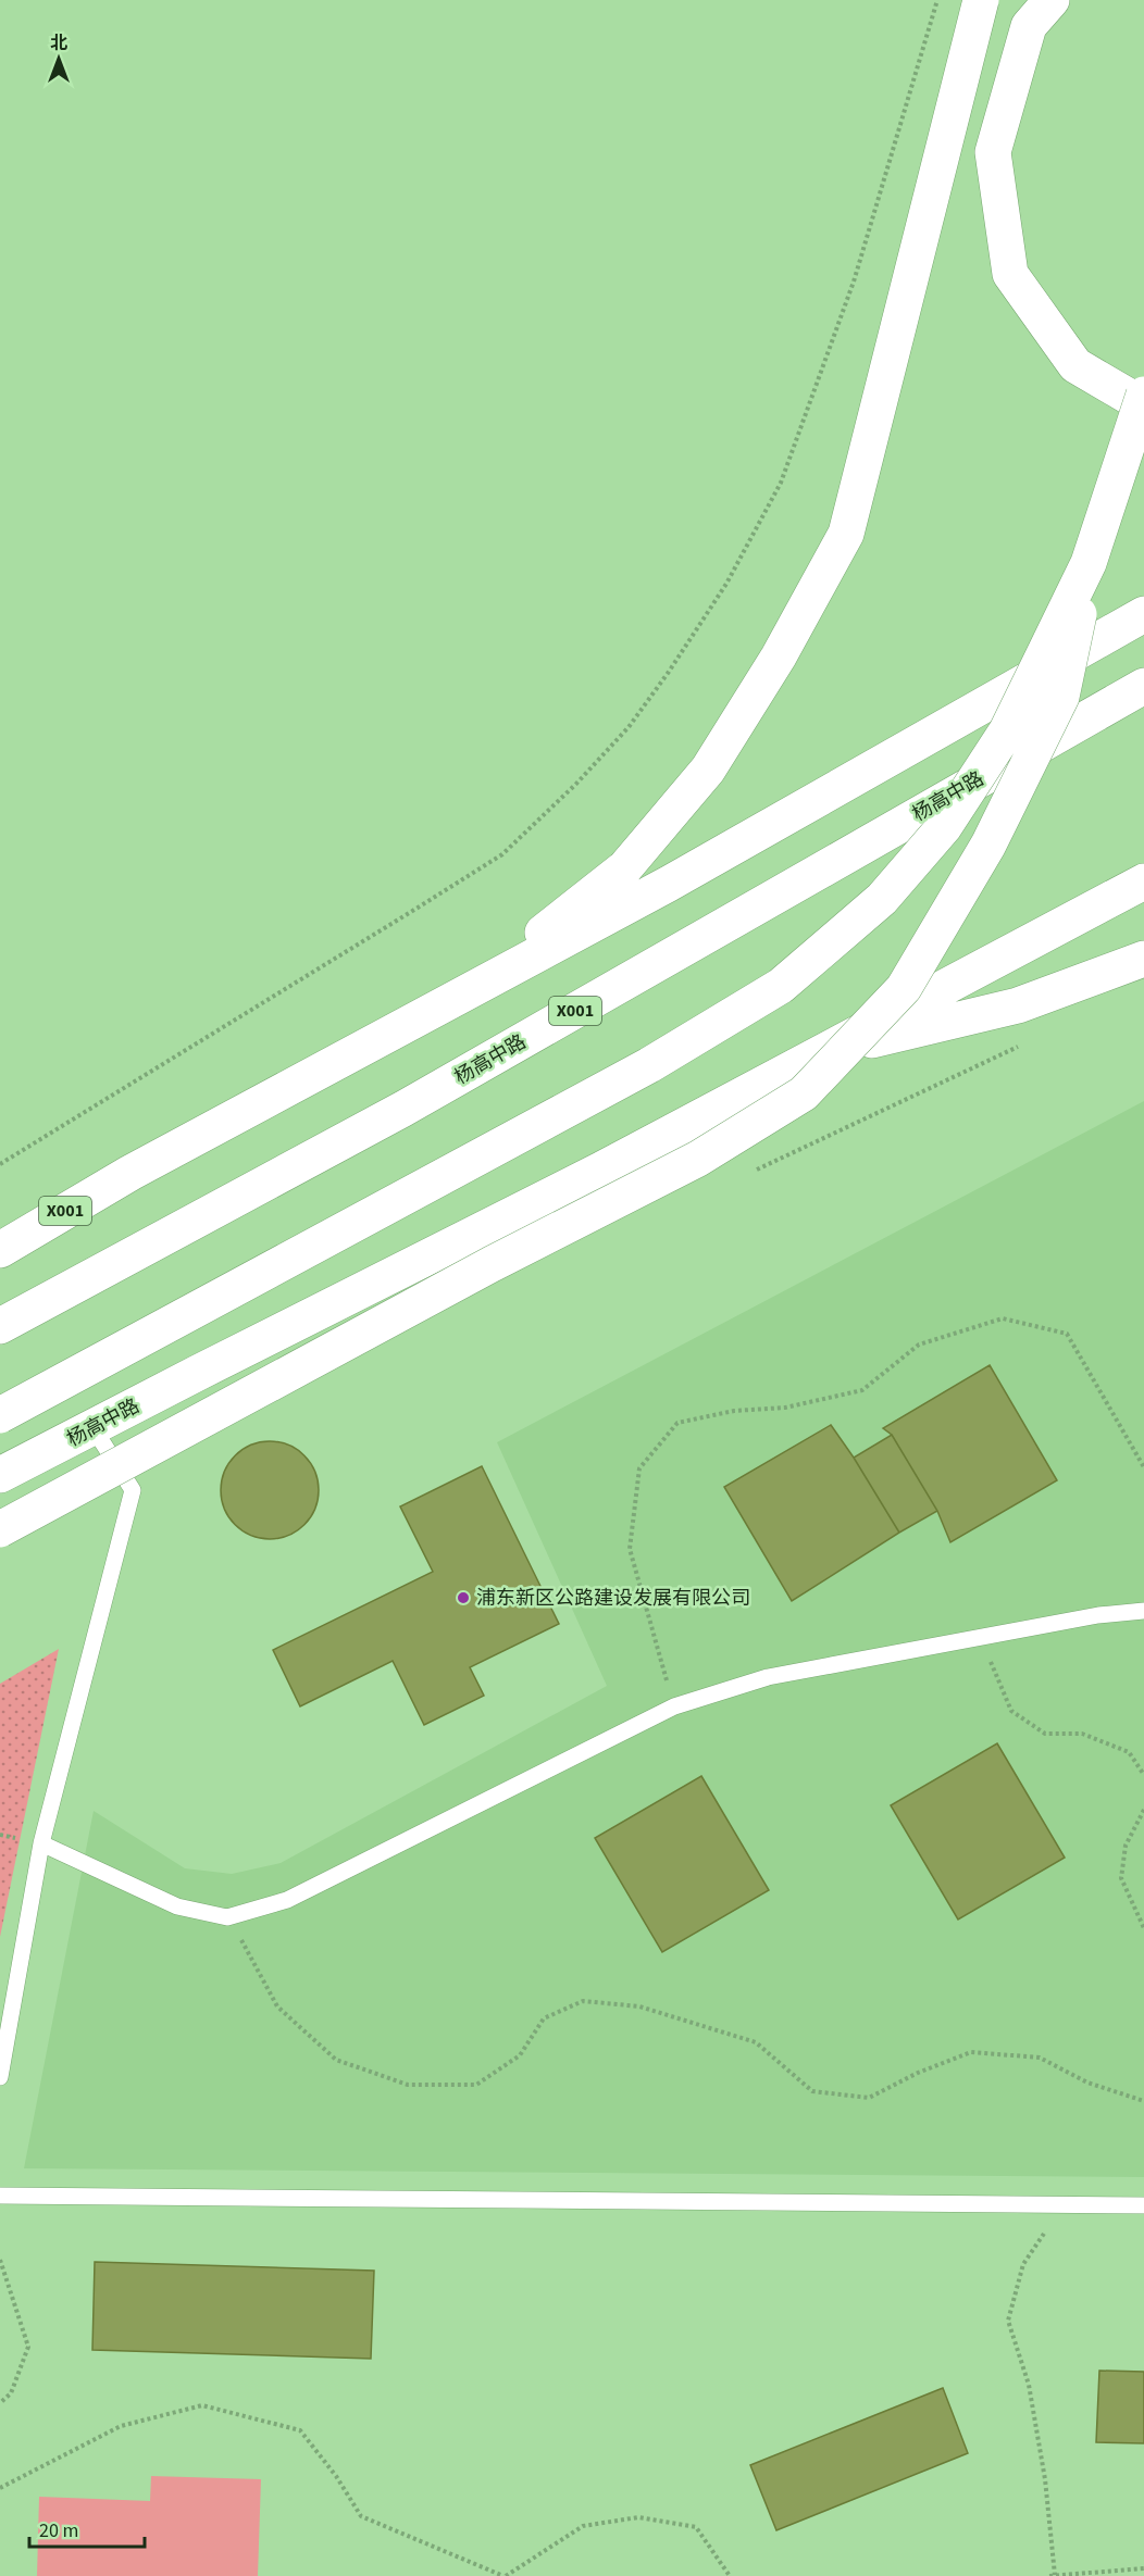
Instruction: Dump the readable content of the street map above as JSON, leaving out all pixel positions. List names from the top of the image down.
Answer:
{
  "streets": {
    "main road": ["杨高中路", "X001"]
  },
  "places": ["浦东新区公路建设发展有限公司"],
  "scale_bar": "20 m",
  "north": "top"
}
